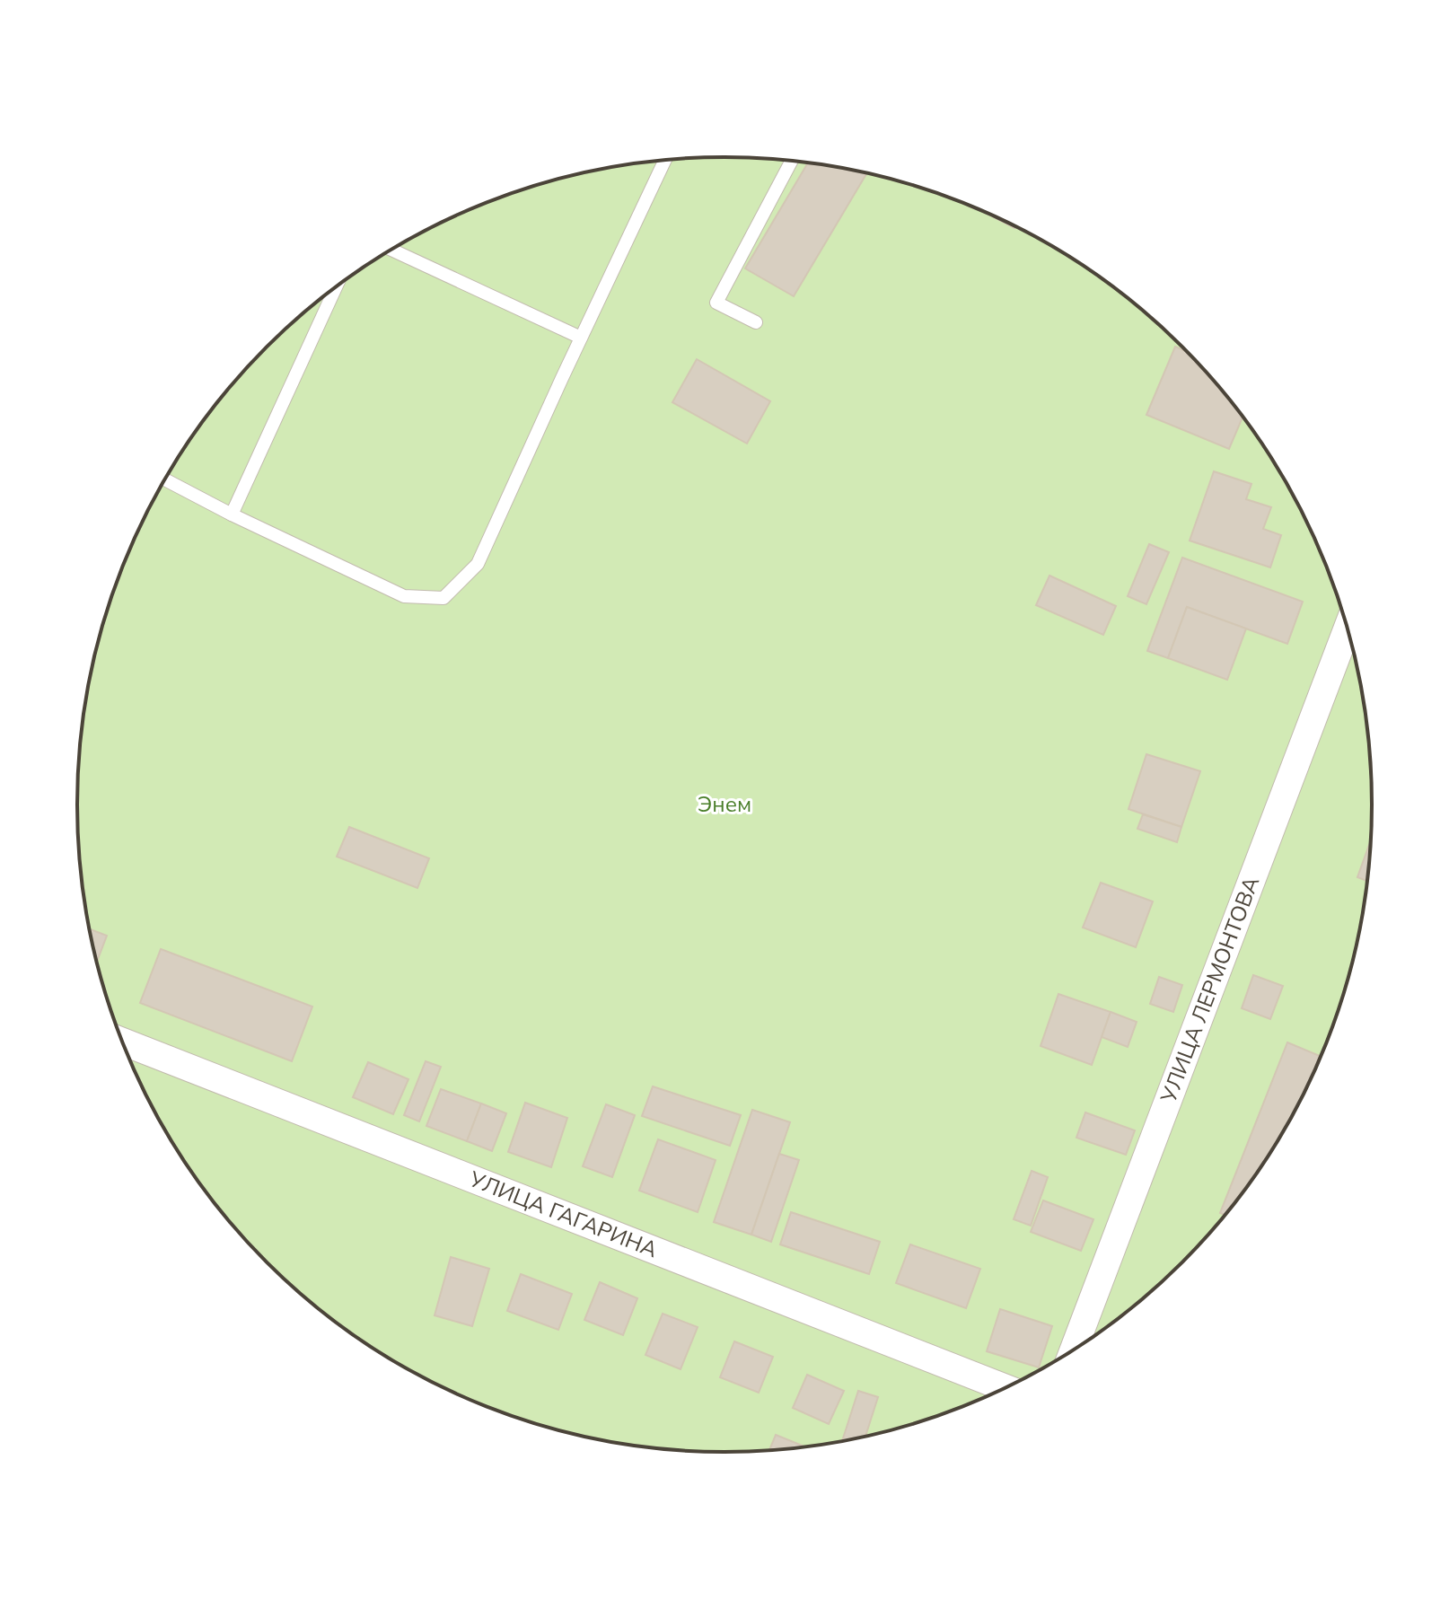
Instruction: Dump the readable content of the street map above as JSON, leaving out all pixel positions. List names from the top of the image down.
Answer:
{
  "streets": {
    "street": ["УЛИЦА ЛЕРМОНТОВА", "УЛИЦА ГАГАРИНА"]
  },
  "parks": ["Энем"]
}
